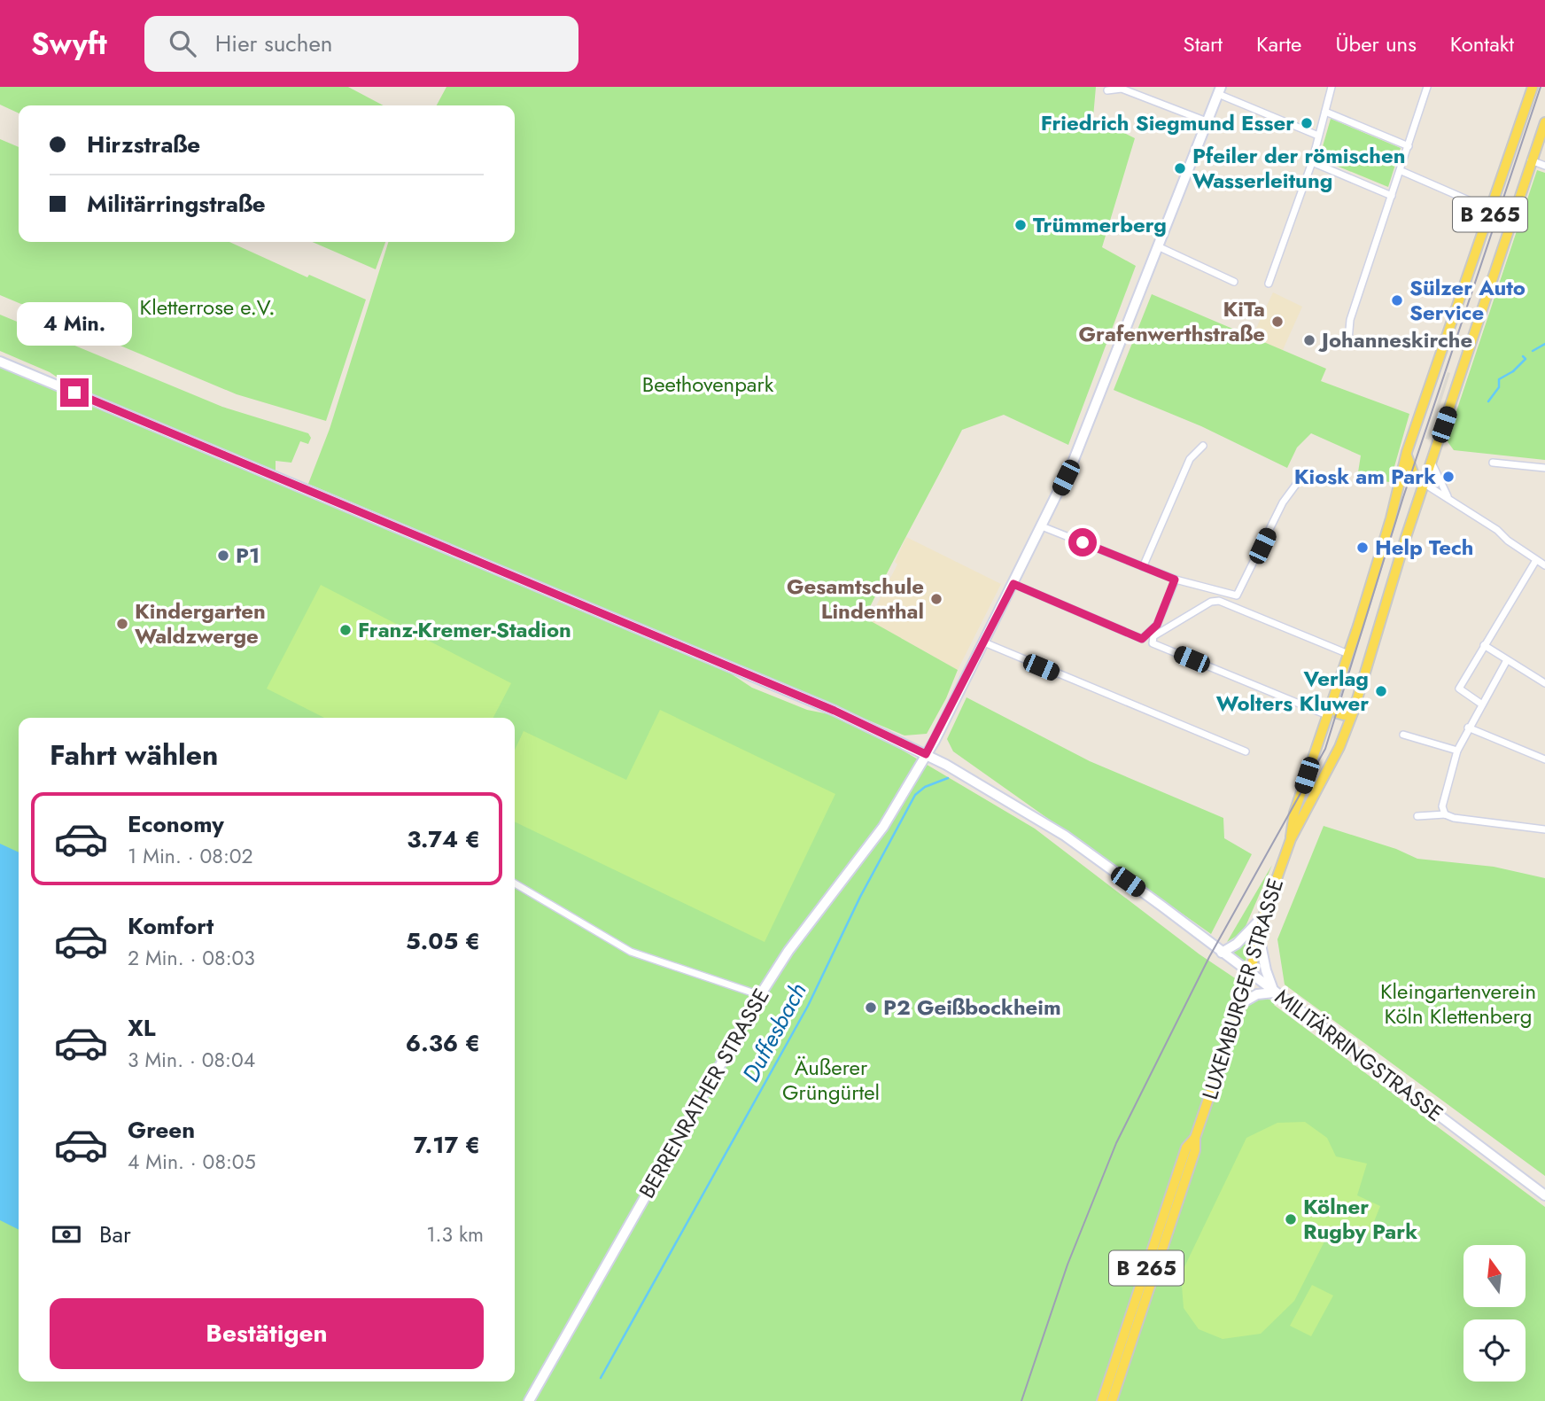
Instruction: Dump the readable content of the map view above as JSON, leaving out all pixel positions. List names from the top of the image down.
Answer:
{
  "streets": {
    "main road": [
      "B 265",
      "LUXEMBURGER STRASSE",
      "MILITÄRRINGSTRASSE",
      "BERRENRATHER STRASSE"
    ]
  },
  "crossings": [
    ["LUXEMBURGER STRASSE", "MILITÄRRINGSTRASSE"],
    ["MILITÄRRINGSTRASSE", "BERRENRATHER STRASSE"]
  ],
  "water": ["Duffesbach"],
  "parks": [
    "Kletterrose e.V.",
    "Beethovenpark",
    "Kleingartenverein Köln Klettenberg",
    "Äußerer Grüngürtel"
  ],
  "places": [
    "Friedrich Siegmund Esser",
    "Pfeiler der römischen Wasserleitung",
    "Trümmerberg",
    "Sülzer Auto Service",
    "KiTa Grafenwerthstraße",
    "Johanneskirche",
    "Kiosk am Park",
    "Help Tech",
    "P1",
    "Gesamtschule Lindenthal",
    "Kindergarten Waldzwerge",
    "Franz-Kremer-Stadion",
    "Verlag Wolters Kluwer",
    "P2 Geißbockheim",
    "Kölner Rugby Park"
  ],
  "north": "top",
  "page": {
    "header": "Swyft",
    "search": "Hier suchen",
    "nav": [
      "Start",
      "Karte",
      "Über uns",
      "Kontakt"
    ],
    "banner": ["Hirzstraße", "Militärringstraße"],
    "bubble": "4 Min.",
    "heading": "Fahrt wählen",
    "list": [
      {
        "name": "Economy",
        "note": "1 Min. · 08:02",
        "value": "3.74 €"
      },
      {
        "name": "Komfort",
        "note": "2 Min. · 08:03",
        "value": "5.05 €"
      },
      {
        "name": "XL",
        "note": "3 Min. · 08:04",
        "value": "6.36 €"
      },
      {
        "name": "Green",
        "note": "4 Min. · 08:05",
        "value": "7.17 €"
      }
    ],
    "pay": ["Bar", "1.3 km"],
    "buttons": "Bestätigen"
  }
}
